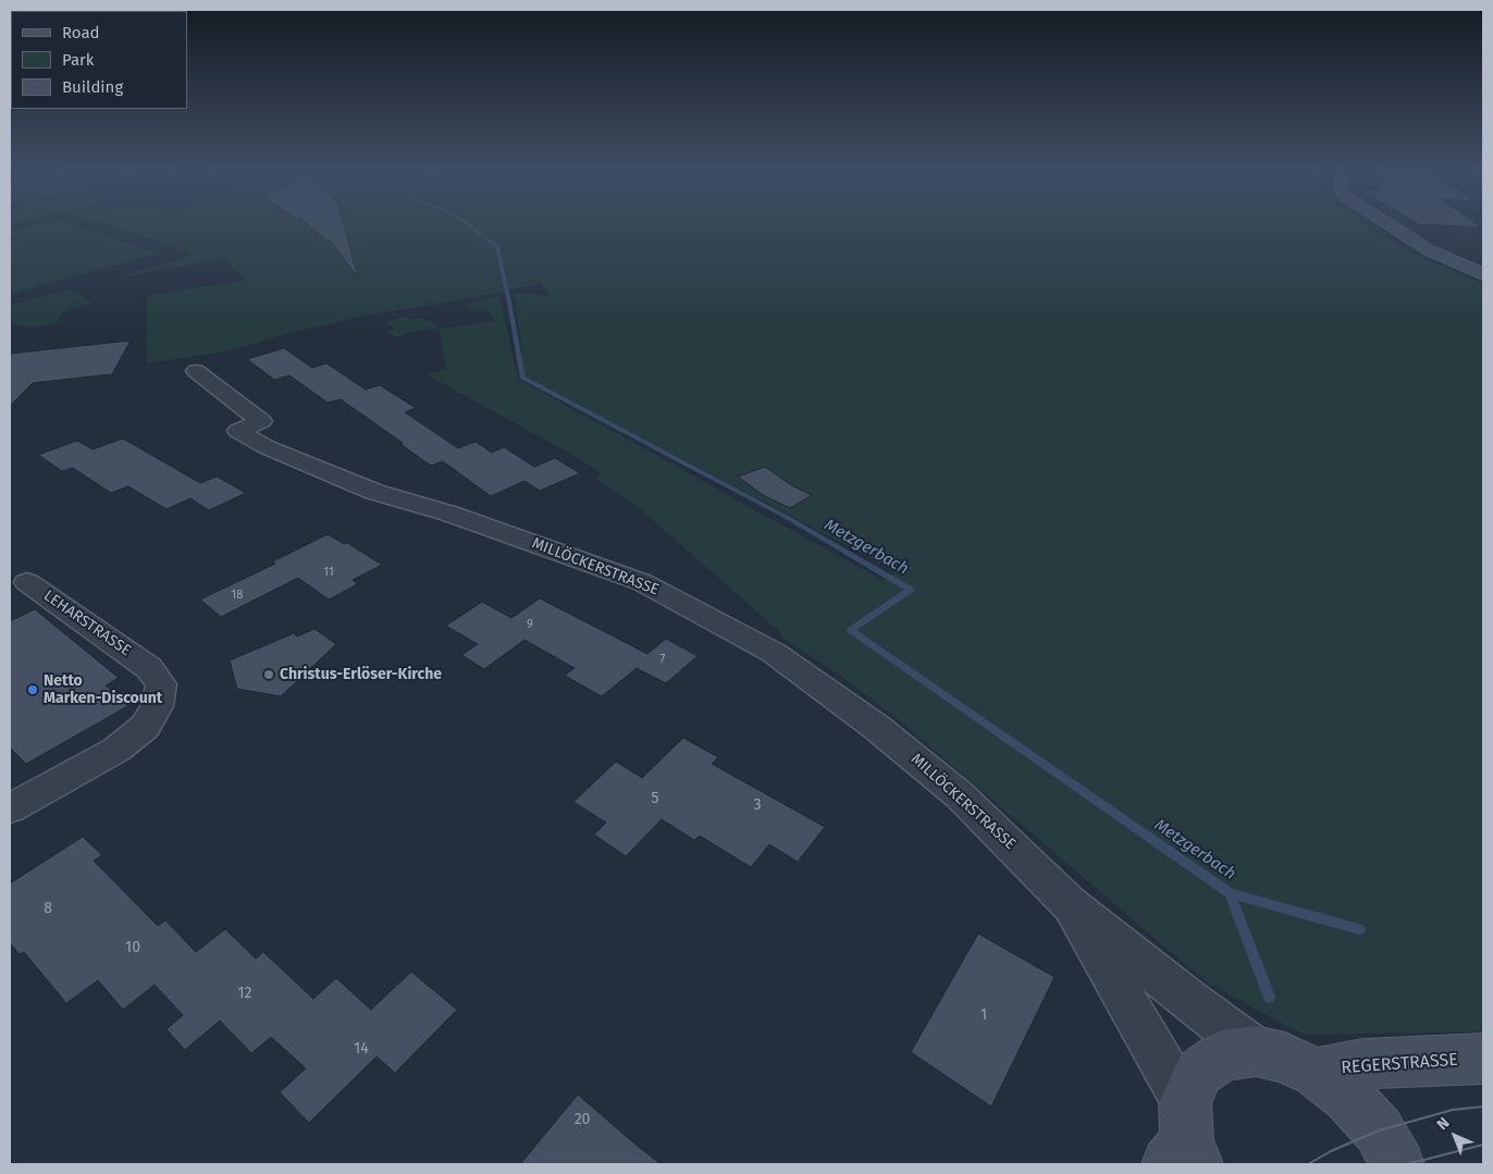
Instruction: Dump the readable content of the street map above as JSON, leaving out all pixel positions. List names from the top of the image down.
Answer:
{
  "streets": {
    "main road": ["REGERSTRASSE"],
    "street": ["MILLÖCKERSTRASSE", "LEHARSTRASSE"]
  },
  "crossings": [
    ["MILLÖCKERSTRASSE", "REGERSTRASSE"]
  ],
  "water": ["Metzgerbach"],
  "places": ["Christus-Erlöser-Kirche", "Netto Marken-Discount"],
  "house_numbers": [
    "11",
    "18",
    "9",
    "7",
    "5",
    "3",
    "8",
    "10",
    "12",
    "1",
    "14",
    "20"
  ],
  "legend": ["Road", "Park", "Building"],
  "north": "top left"
}
